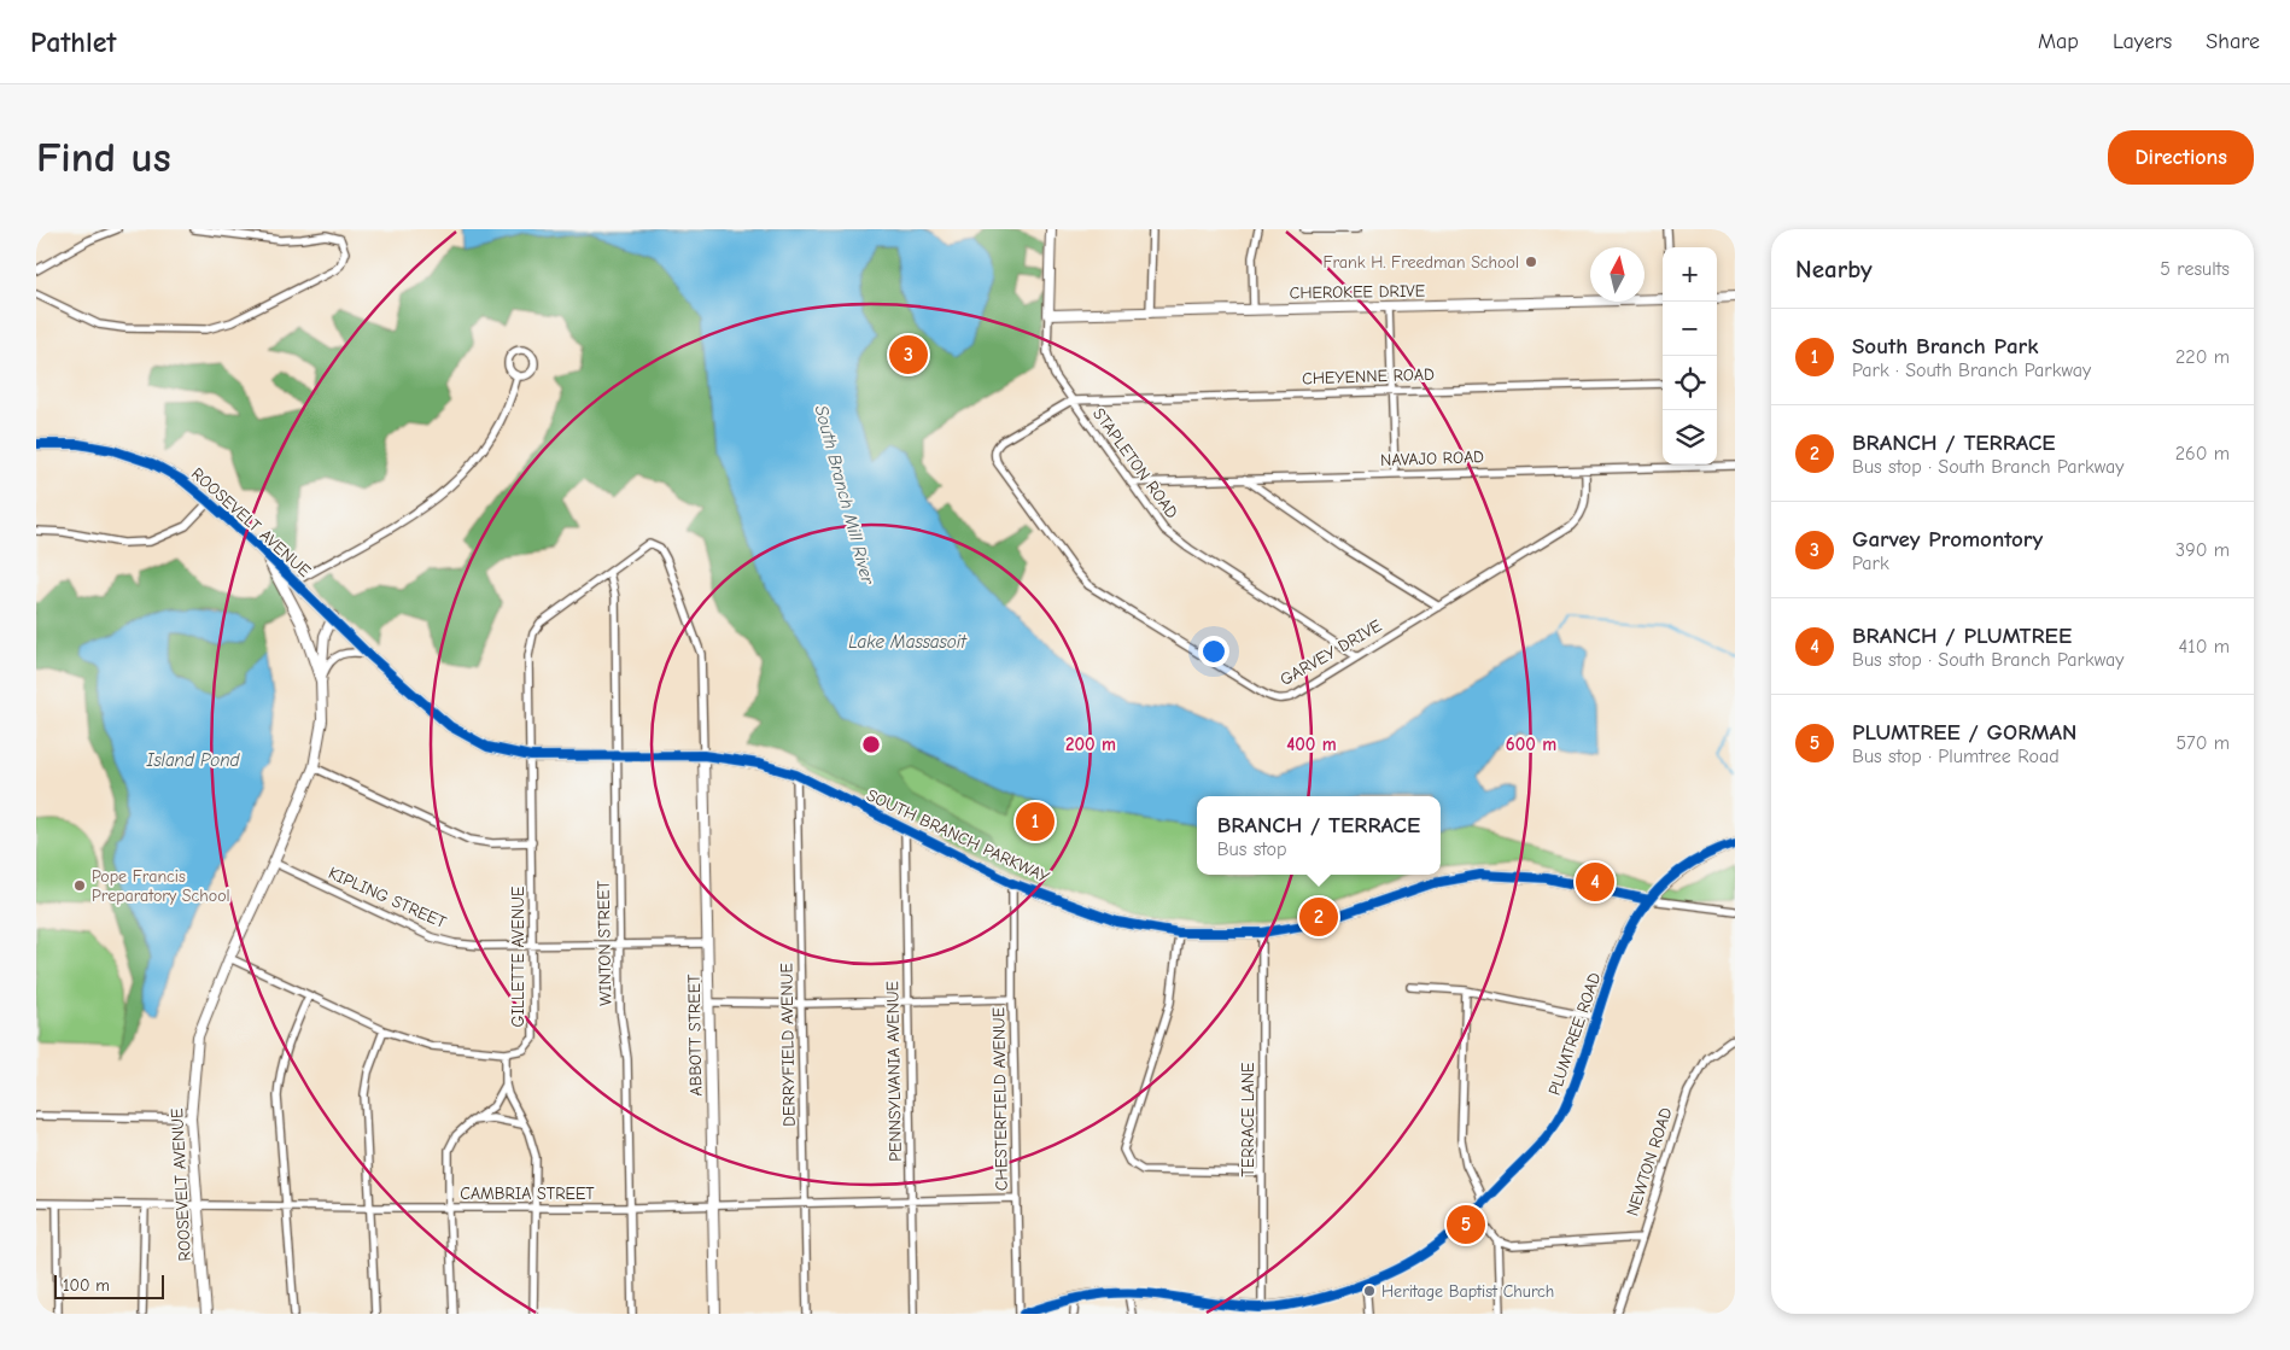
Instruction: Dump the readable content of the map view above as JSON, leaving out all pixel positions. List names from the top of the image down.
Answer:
{
  "streets": {
    "main road": ["ROOSEVELT AVENUE", "SOUTH BRANCH PARKWAY", "PLUMTREE ROAD"],
    "street": [
      "CHEROKEE DRIVE",
      "CHEYENNE ROAD",
      "NAVAJO ROAD",
      "STAPLETON ROAD",
      "GARVEY DRIVE",
      "KIPLING STREET",
      "WINTON STREET",
      "GILLETTE AVENUE",
      "ABBOTT STREET",
      "DERRYFIELD AVENUE",
      "PENNSYLVANIA AVENUE",
      "CHESTERFIELD AVENUE",
      "TERRACE LANE",
      "NEWTON ROAD",
      "CAMBRIA STREET"
    ]
  },
  "crossings": [
    ["CHEROKEE DRIVE", "STAPLETON ROAD"],
    ["CHEYENNE ROAD", "STAPLETON ROAD"],
    ["CHEYENNE ROAD", "GARVEY DRIVE"],
    ["NAVAJO ROAD", "STAPLETON ROAD"],
    ["NAVAJO ROAD", "GARVEY DRIVE"],
    ["STAPLETON ROAD", "GARVEY DRIVE"],
    ["ROOSEVELT AVENUE", "SOUTH BRANCH PARKWAY"],
    ["ROOSEVELT AVENUE", "KIPLING STREET"],
    ["ROOSEVELT AVENUE", "CAMBRIA STREET"],
    ["SOUTH BRANCH PARKWAY", "WINTON STREET"],
    ["SOUTH BRANCH PARKWAY", "GILLETTE AVENUE"],
    ["SOUTH BRANCH PARKWAY", "PLUMTREE ROAD"],
    ["SOUTH BRANCH PARKWAY", "ABBOTT STREET"],
    ["SOUTH BRANCH PARKWAY", "DERRYFIELD AVENUE"],
    ["SOUTH BRANCH PARKWAY", "PENNSYLVANIA AVENUE"],
    ["SOUTH BRANCH PARKWAY", "CHESTERFIELD AVENUE"],
    ["SOUTH BRANCH PARKWAY", "TERRACE LANE"],
    ["KIPLING STREET", "WINTON STREET"],
    ["KIPLING STREET", "GILLETTE AVENUE"],
    ["KIPLING STREET", "ABBOTT STREET"],
    ["WINTON STREET", "GILLETTE AVENUE"],
    ["WINTON STREET", "CAMBRIA STREET"],
    ["PLUMTREE ROAD", "CHESTERFIELD AVENUE"],
    ["PLUMTREE ROAD", "TERRACE LANE"],
    ["ABBOTT STREET", "CAMBRIA STREET"],
    ["DERRYFIELD AVENUE", "CAMBRIA STREET"],
    ["PENNSYLVANIA AVENUE", "CAMBRIA STREET"],
    ["CHESTERFIELD AVENUE", "CAMBRIA STREET"]
  ],
  "water": ["South Branch Mill River", "Lake Massasoit", "Island Pond"],
  "places": ["Frank H. Freedman School", "Pope Francis Preparatory School", "Heritage Baptist Church"],
  "scale_bar": "100 m",
  "north": "top",
  "page": {
    "header": "Pathlet",
    "nav": ["Map", "Layers", "Share"],
    "buttons": "Directions",
    "title": "Find us",
    "heading": ["Nearby", "5 results"],
    "map_buttons": ["+", "−"],
    "list": [
      {
        "mark": "1",
        "name": "South Branch Park",
        "note": "Park · South Branch Parkway",
        "value": "220 m"
      },
      {
        "mark": "2",
        "name": "BRANCH / TERRACE",
        "note": "Bus stop · South Branch Parkway",
        "value": "260 m"
      },
      {
        "mark": "3",
        "name": "Garvey Promontory",
        "note": "Park",
        "value": "390 m"
      },
      {
        "mark": "4",
        "name": "BRANCH / PLUMTREE",
        "note": "Bus stop · South Branch Parkway",
        "value": "410 m"
      },
      {
        "mark": "5",
        "name": "PLUMTREE / GORMAN",
        "note": "Bus stop · Plumtree Road",
        "value": "570 m"
      }
    ],
    "pins": [
      "3",
      "1",
      "4",
      "2",
      "5"
    ],
    "popup": ["BRANCH / TERRACE", "Bus stop"],
    "scale": "100 m"
  },
  "rings": ["200 m", "400 m", "600 m"]
}
